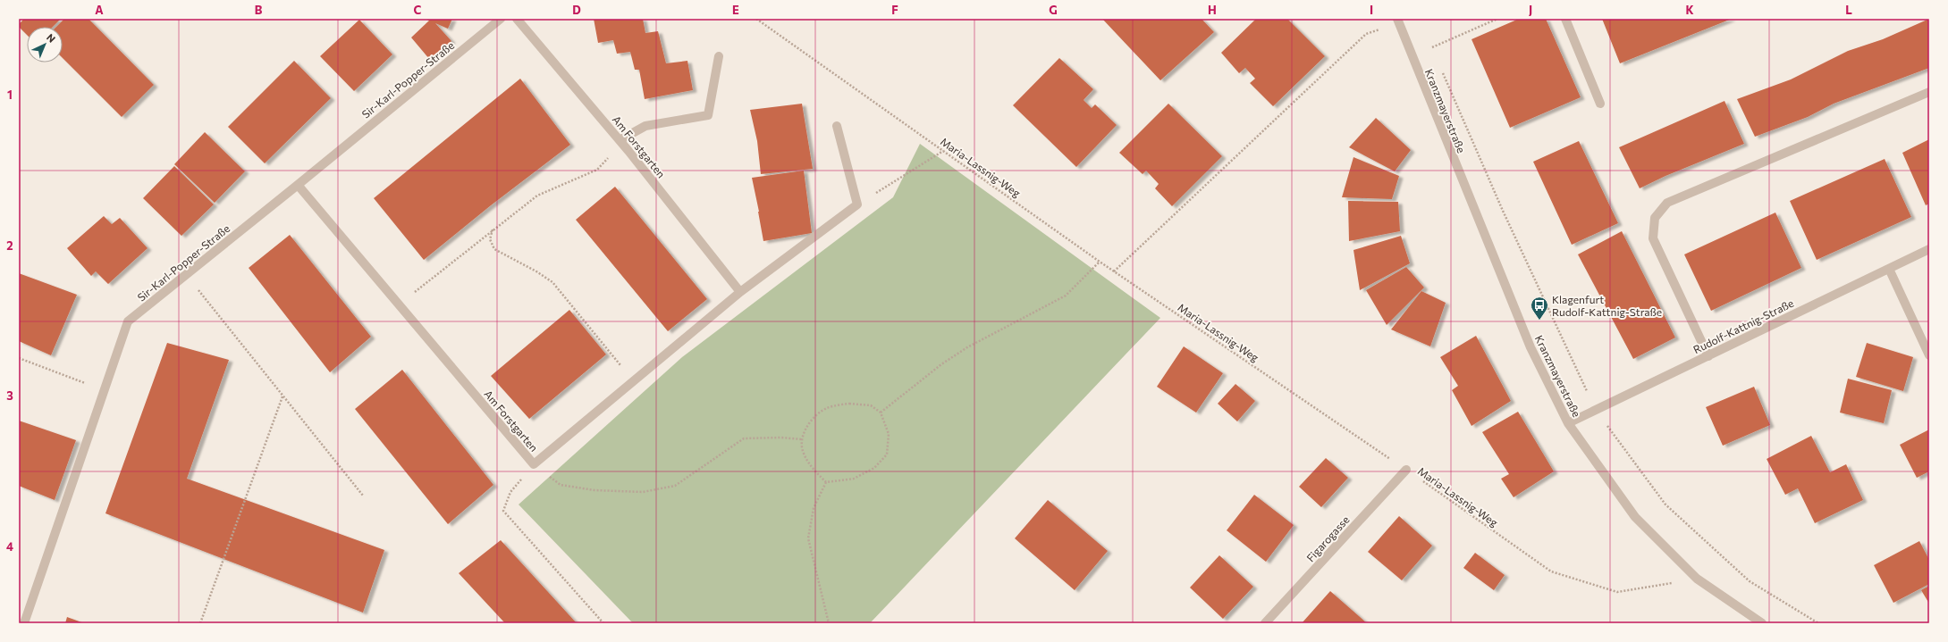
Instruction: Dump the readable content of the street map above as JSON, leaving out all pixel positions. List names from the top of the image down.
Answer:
{
  "streets": {
    "street": [
      "Sir-Karl-Popper-Straße",
      "Kranzmayerstraße",
      "Am Forstgarten",
      "Rudolf-Kattnig-Straße",
      "Figarogasse"
    ],
    "path": ["Maria-Lassnig-Weg"]
  },
  "crossings": [
    ["Sir-Karl-Popper-Straße", "Am Forstgarten"],
    ["Kranzmayerstraße", "Maria-Lassnig-Weg"],
    ["Kranzmayerstraße", "Rudolf-Kattnig-Straße"],
    ["Maria-Lassnig-Weg", "Figarogasse"]
  ],
  "places": {
    "bus stop": ["Klagenfurt Rudolf-Kattnig-Straße"]
  },
  "north": "top right",
  "grid": {
    "columns": [
      "A",
      "B",
      "C",
      "D",
      "E",
      "F",
      "G",
      "H",
      "I",
      "J",
      "K",
      "L"
    ],
    "rows": [
      "1",
      "2",
      "3",
      "4"
    ]
  }
}
